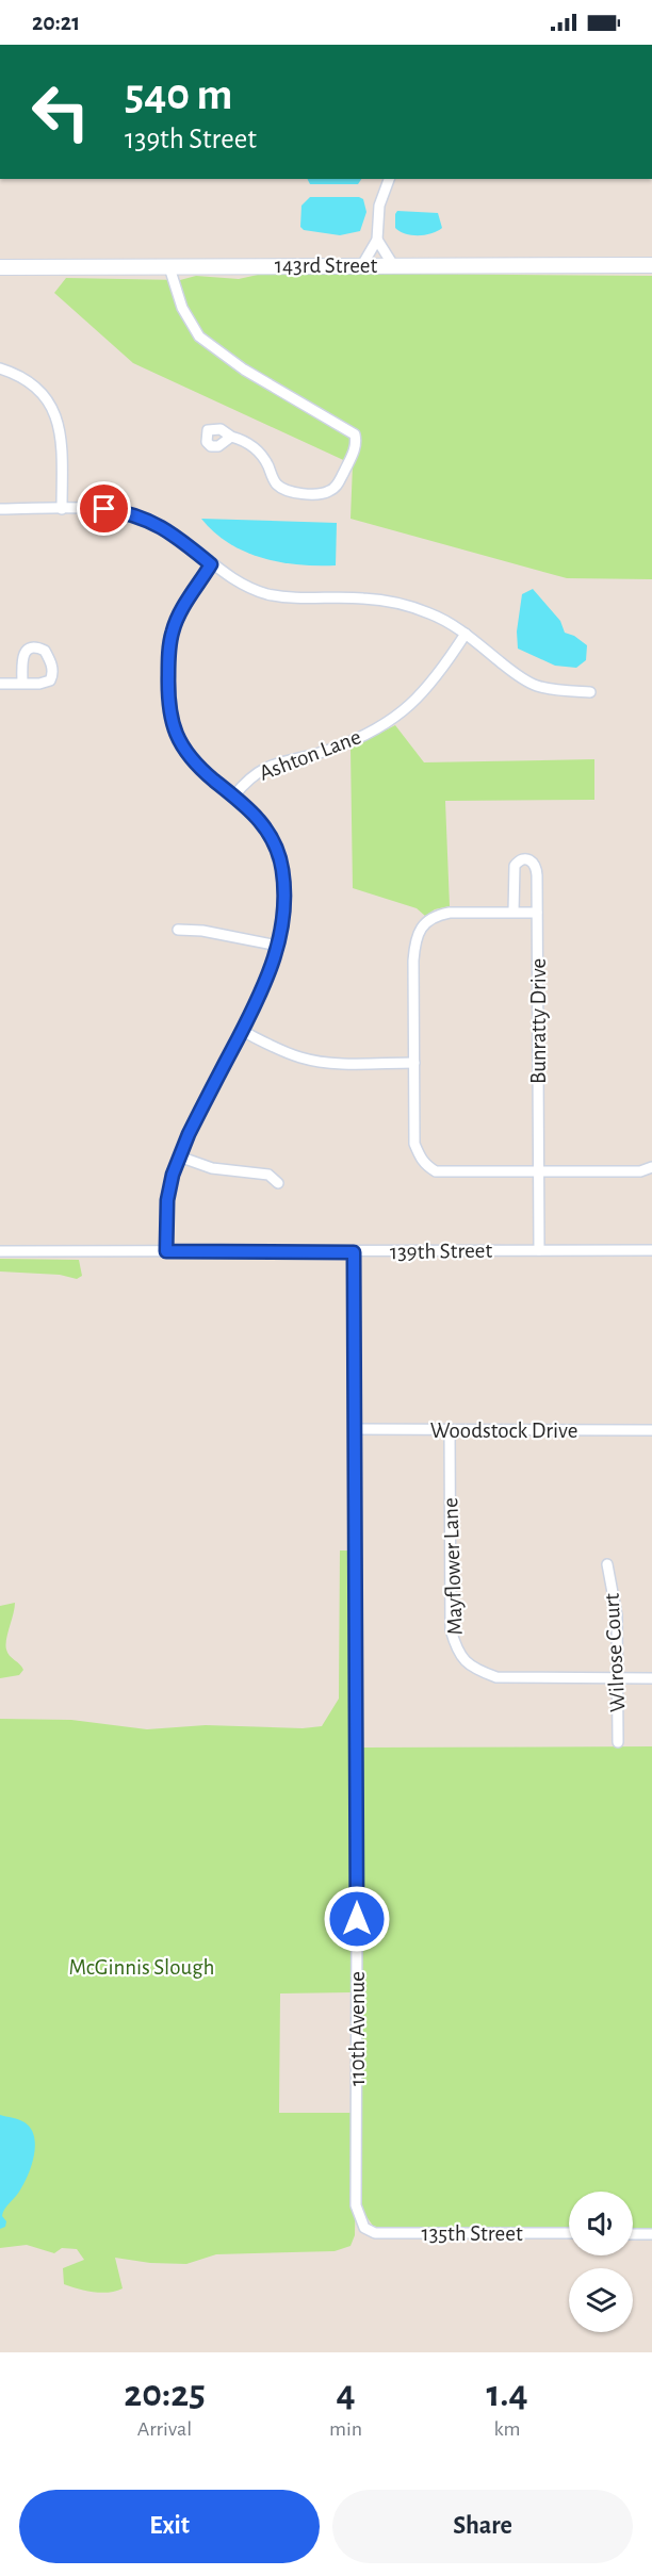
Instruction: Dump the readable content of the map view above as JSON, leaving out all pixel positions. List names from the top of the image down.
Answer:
{
  "streets": {
    "main road": ["143rd Street"],
    "street": [
      "Ashton Lane",
      "Bunratty Drive",
      "139th Street",
      "Woodstock Drive",
      "Mayflower Lane",
      "Wilrose Court",
      "110th Avenue",
      "135th Street"
    ]
  },
  "crossings": [
    ["Bunratty Drive", "139th Street"],
    ["139th Street", "110th Avenue"],
    ["Woodstock Drive", "Mayflower Lane"],
    ["Woodstock Drive", "110th Avenue"],
    ["Mayflower Lane", "Wilrose Court"],
    ["110th Avenue", "135th Street"]
  ],
  "parks": ["McGinnis Slough"],
  "page": {
    "status": "20:21",
    "turn": ["540 m", "139th Street"],
    "eta": [
      "20:25",
      "Arrival",
      "4",
      "min",
      "1.4",
      "km"
    ],
    "buttons": ["Exit", "Share"]
  }
}
